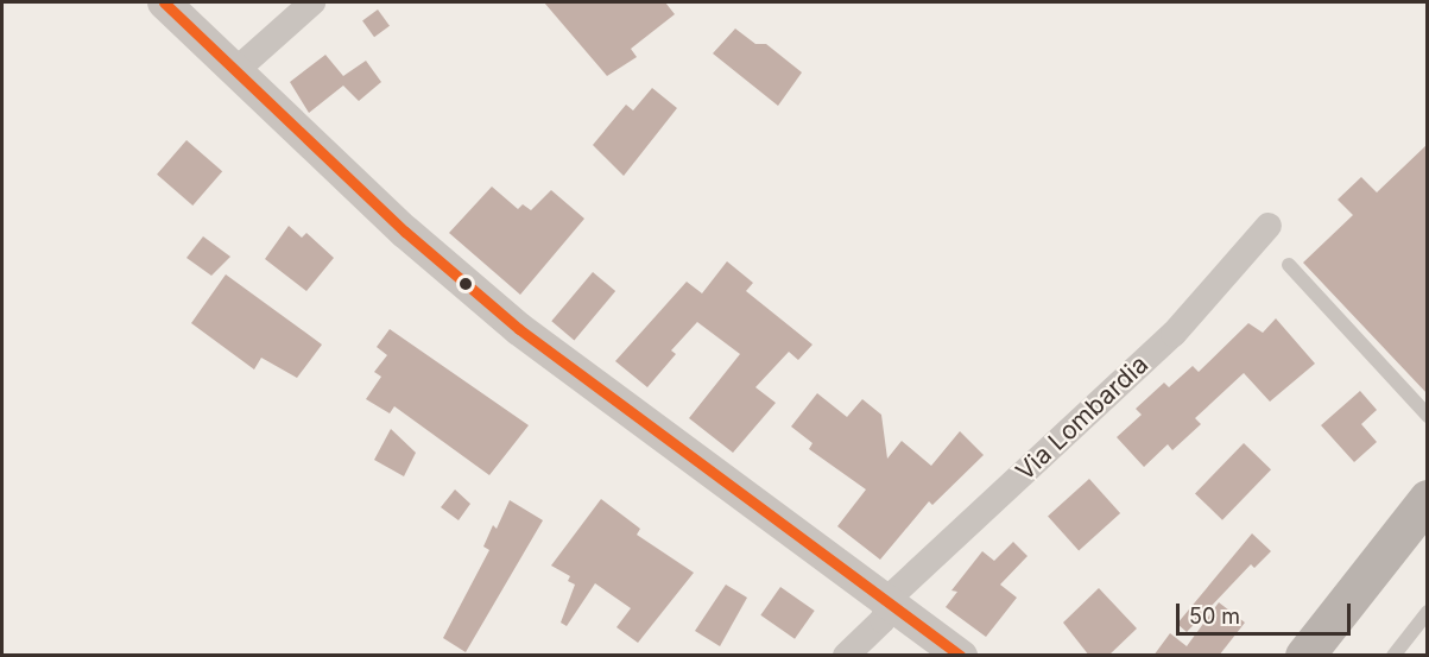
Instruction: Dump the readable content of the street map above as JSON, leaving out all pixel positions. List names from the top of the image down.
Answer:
{
  "streets": {
    "street": ["Via Lombardia"]
  },
  "scale_bar": "50 m"
}
